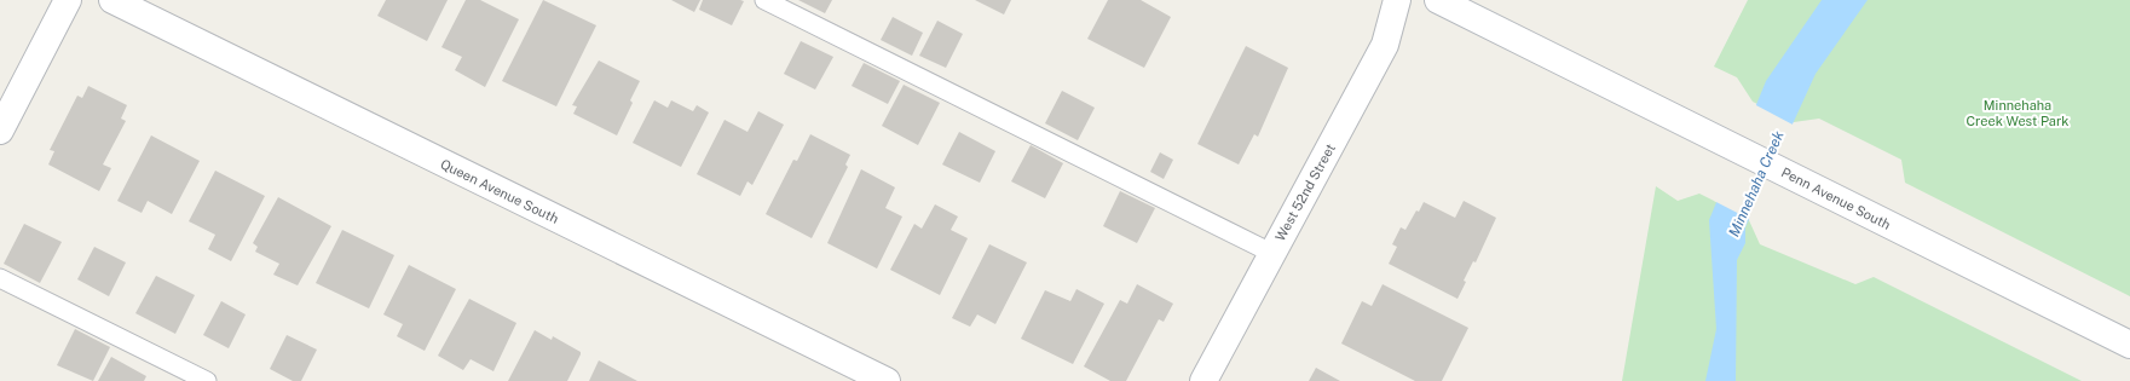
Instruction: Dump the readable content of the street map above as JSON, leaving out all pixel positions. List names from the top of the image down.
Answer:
{
  "streets": {
    "street": ["Queen Avenue South", "West 52nd Street", "Penn Avenue South"]
  },
  "water": ["Minnehaha Creek"],
  "parks": ["Minnehaha Creek West Park"]
}
